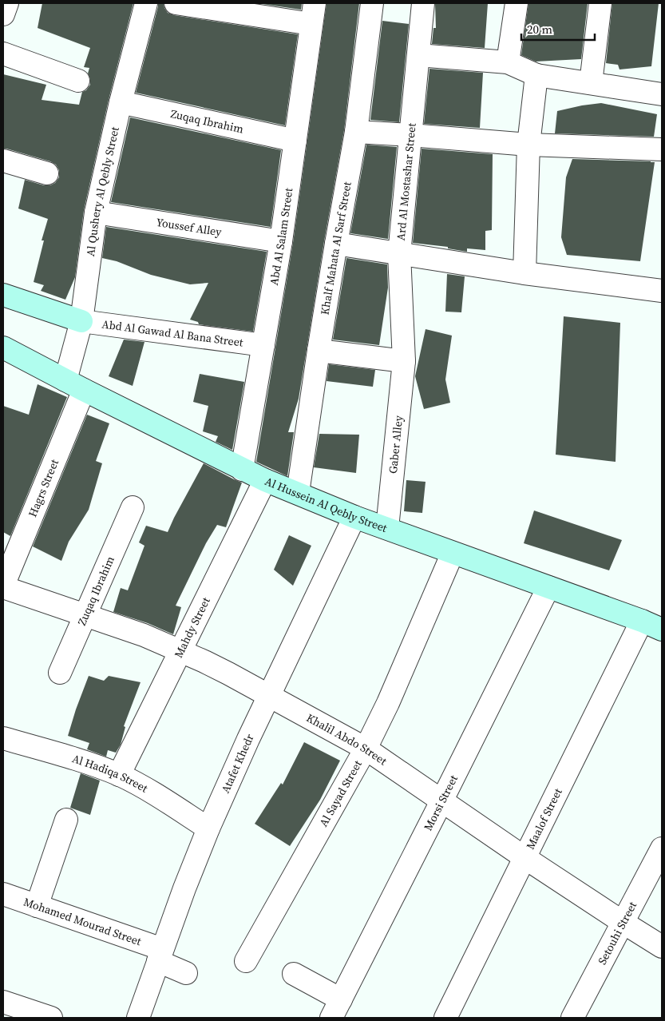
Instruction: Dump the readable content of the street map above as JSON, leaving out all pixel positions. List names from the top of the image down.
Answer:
{
  "streets": {
    "main road": ["Al Hussein Al Qebly Street"],
    "street": [
      "Zuqaq Ibrahim",
      "Ard Al Mostashar Street",
      "Al Qushery Al Qebly Street",
      "Youssef Alley",
      "Abd Al Salam Street",
      "Khalf Mahata Al Sarf Street",
      "Abd Al Gawad Al Bana Street",
      "Gaber Alley",
      "Hagrs Street",
      "Mahdy Street",
      "Khalil Abdo Street",
      "Atafet Khedr",
      "Al Hadiqa Street",
      "Al Sayad Street",
      "Morsi Street",
      "Maalof Street",
      "Mohamed Mourad Street",
      "Setouhi Street"
    ]
  },
  "crossings": [
    ["Zuqaq Ibrahim", "Al Qushery Al Qebly Street"],
    ["Zuqaq Ibrahim", "Abd Al Salam Street"],
    ["Zuqaq Ibrahim", "Khalil Abdo Street"],
    ["Ard Al Mostashar Street", "Gaber Alley"],
    ["Al Qushery Al Qebly Street", "Youssef Alley"],
    ["Al Qushery Al Qebly Street", "Abd Al Gawad Al Bana Street"],
    ["Al Qushery Al Qebly Street", "Hagrs Street"],
    ["Al Qushery Al Qebly Street", "Al Hussein Al Qebly Street"],
    ["Youssef Alley", "Abd Al Salam Street"],
    ["Abd Al Salam Street", "Abd Al Gawad Al Bana Street"],
    ["Abd Al Salam Street", "Al Hussein Al Qebly Street"],
    ["Khalf Mahata Al Sarf Street", "Al Hussein Al Qebly Street"],
    ["Gaber Alley", "Al Hussein Al Qebly Street"],
    ["Hagrs Street", "Al Hussein Al Qebly Street"],
    ["Hagrs Street", "Khalil Abdo Street"],
    ["Al Hussein Al Qebly Street", "Mahdy Street"],
    ["Al Hussein Al Qebly Street", "Atafet Khedr"],
    ["Al Hussein Al Qebly Street", "Al Sayad Street"],
    ["Al Hussein Al Qebly Street", "Morsi Street"],
    ["Al Hussein Al Qebly Street", "Maalof Street"],
    ["Mahdy Street", "Khalil Abdo Street"],
    ["Mahdy Street", "Al Hadiqa Street"],
    ["Khalil Abdo Street", "Atafet Khedr"],
    ["Khalil Abdo Street", "Al Sayad Street"],
    ["Khalil Abdo Street", "Morsi Street"],
    ["Khalil Abdo Street", "Maalof Street"],
    ["Khalil Abdo Street", "Setouhi Street"],
    ["Atafet Khedr", "Al Hadiqa Street"],
    ["Atafet Khedr", "Mohamed Mourad Street"]
  ],
  "scale_bar": "20 m"
}
